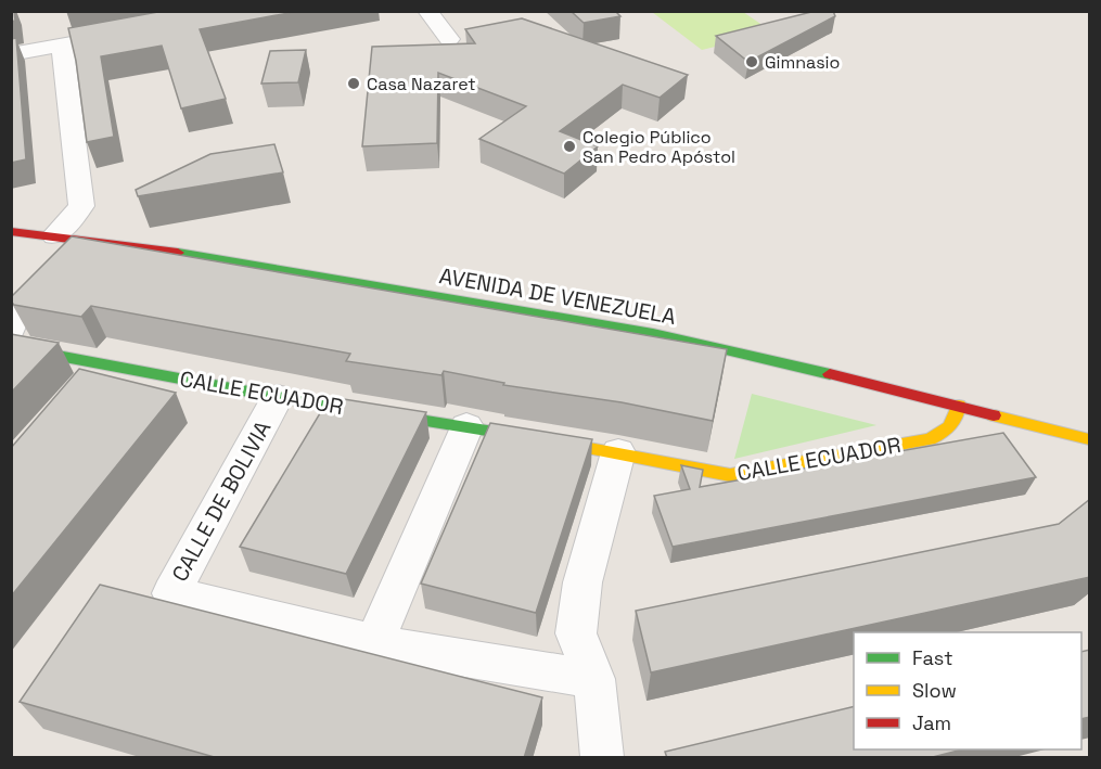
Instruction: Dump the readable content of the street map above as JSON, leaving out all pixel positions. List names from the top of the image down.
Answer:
{
  "streets": {
    "street": ["AVENIDA DE VENEZUELA", "CALLE ECUADOR", "CALLE DE BOLIVIA"]
  },
  "crossings": [
    ["AVENIDA DE VENEZUELA", "CALLE ECUADOR"],
    ["CALLE ECUADOR", "CALLE DE BOLIVIA"]
  ],
  "places": ["Gimnasio", "Casa Nazaret", "Colegio Público San Pedro Apóstol"],
  "legend": ["Fast", "Slow", "Jam"]
}
